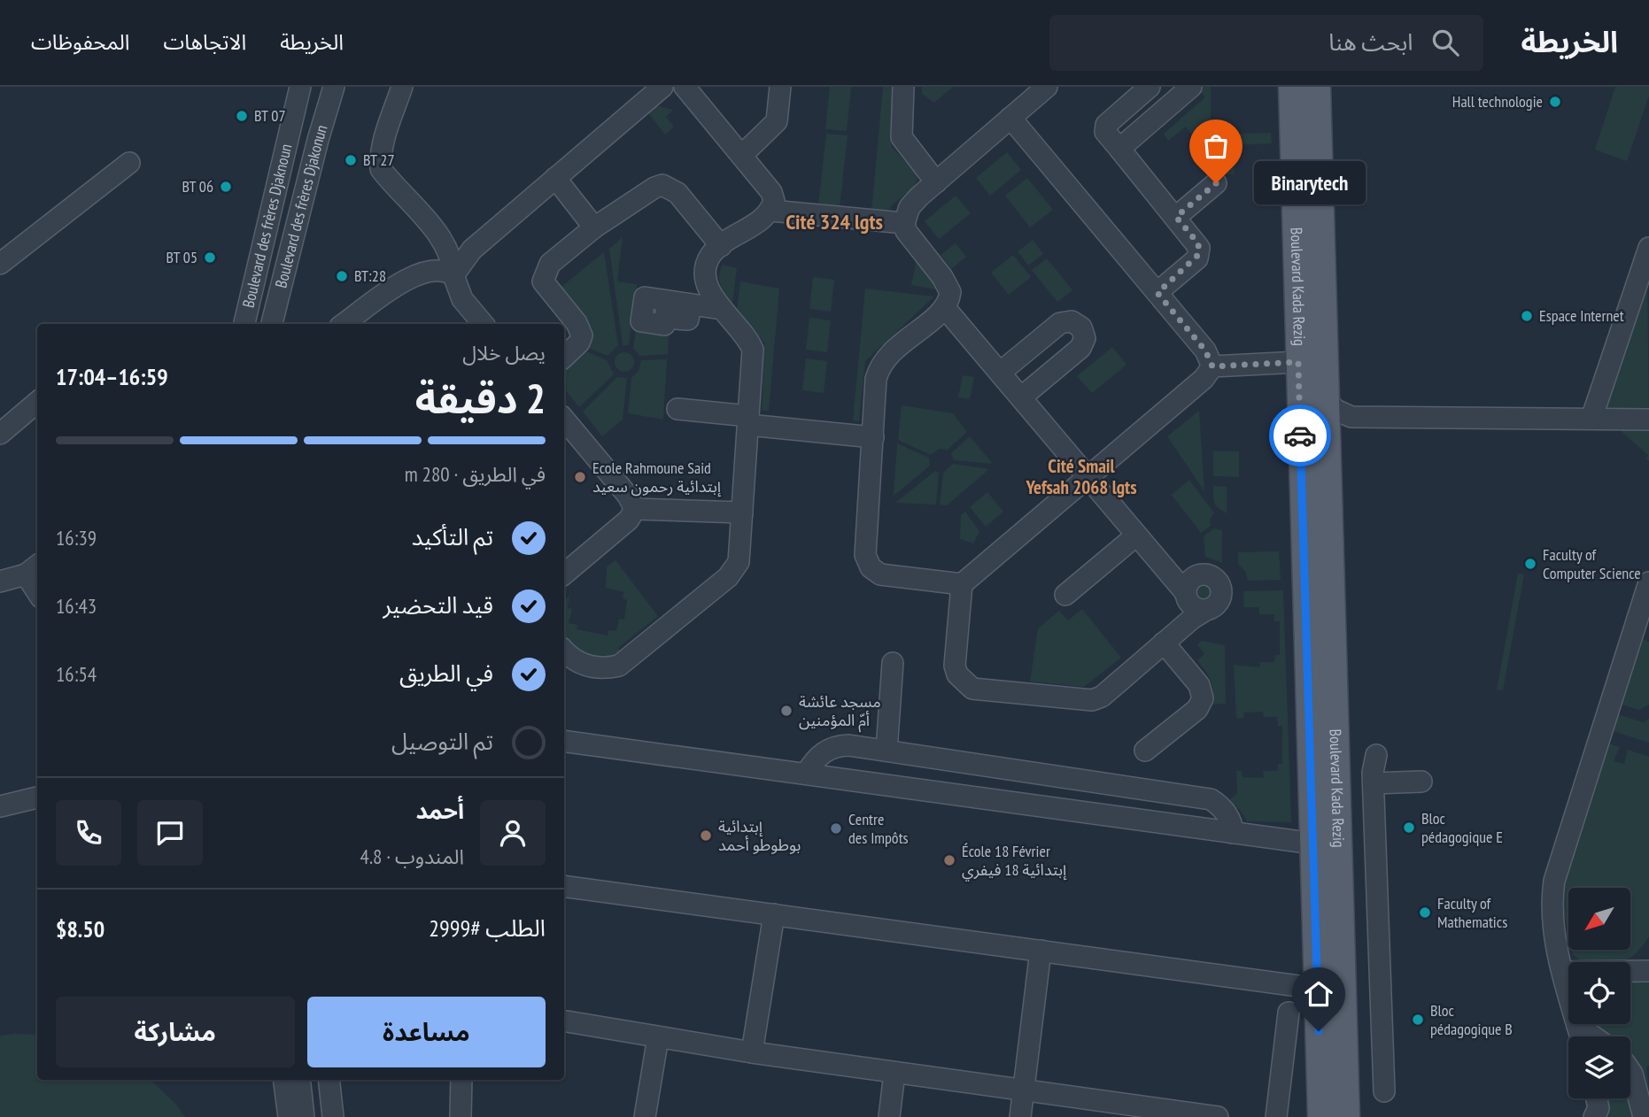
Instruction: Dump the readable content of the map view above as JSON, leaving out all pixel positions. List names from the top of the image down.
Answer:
{
  "streets": {
    "main road": ["Boulevard Kada Rezig"],
    "street": ["Boulevard des frères Djakonun", "Boulevard des frères Djaknoun"]
  },
  "crossings": [
    ["Boulevard des frères Djakonun", "Boulevard des frères Djaknoun"]
  ],
  "districts": ["Cité 324 lgts", "Cité Smail Yefsah 2068 lgts"],
  "places": [
    "Hall technologie",
    "BT 07",
    "BT 27",
    "Binarytech",
    "BT 06",
    "BT 05",
    "BT:28",
    "Espace Internet",
    "Ecole Rahmoune Said إبتدائية رحمون سعيد",
    "Faculty of Computer Science",
    "مسجد عائشة أمّ المؤمنين",
    "Bloc pédagogique E",
    "Centre des Impôts",
    "إبتدائية بوطوطو أحمد",
    "École 18 Février إبتدائية 18 فيفري",
    "Faculty of Mathematics",
    "Bloc pédagogique B"
  ],
  "north": "bottom left",
  "page": {
    "header": "الخريطة",
    "search": "ابحث هنا",
    "nav": ["الخريطة", "الاتجاهات", "المحفوظات"],
    "bubble": "Binarytech",
    "heading": ["2 دقيقة", "يصل خلال", "16:59–17:04"],
    "panel": [
      "أحمد",
      "المندوب · 4.8",
      "الطلب #2999",
      "$8.50"
    ],
    "bar": "في الطريق · 280 m",
    "list": [
      ["تم التأكيد", "16:39"],
      ["قيد التحضير", "16:43"],
      ["في الطريق", "16:54"],
      "تم التوصيل"
    ],
    "buttons": ["مساعدة", "مشاركة"]
  }
}
